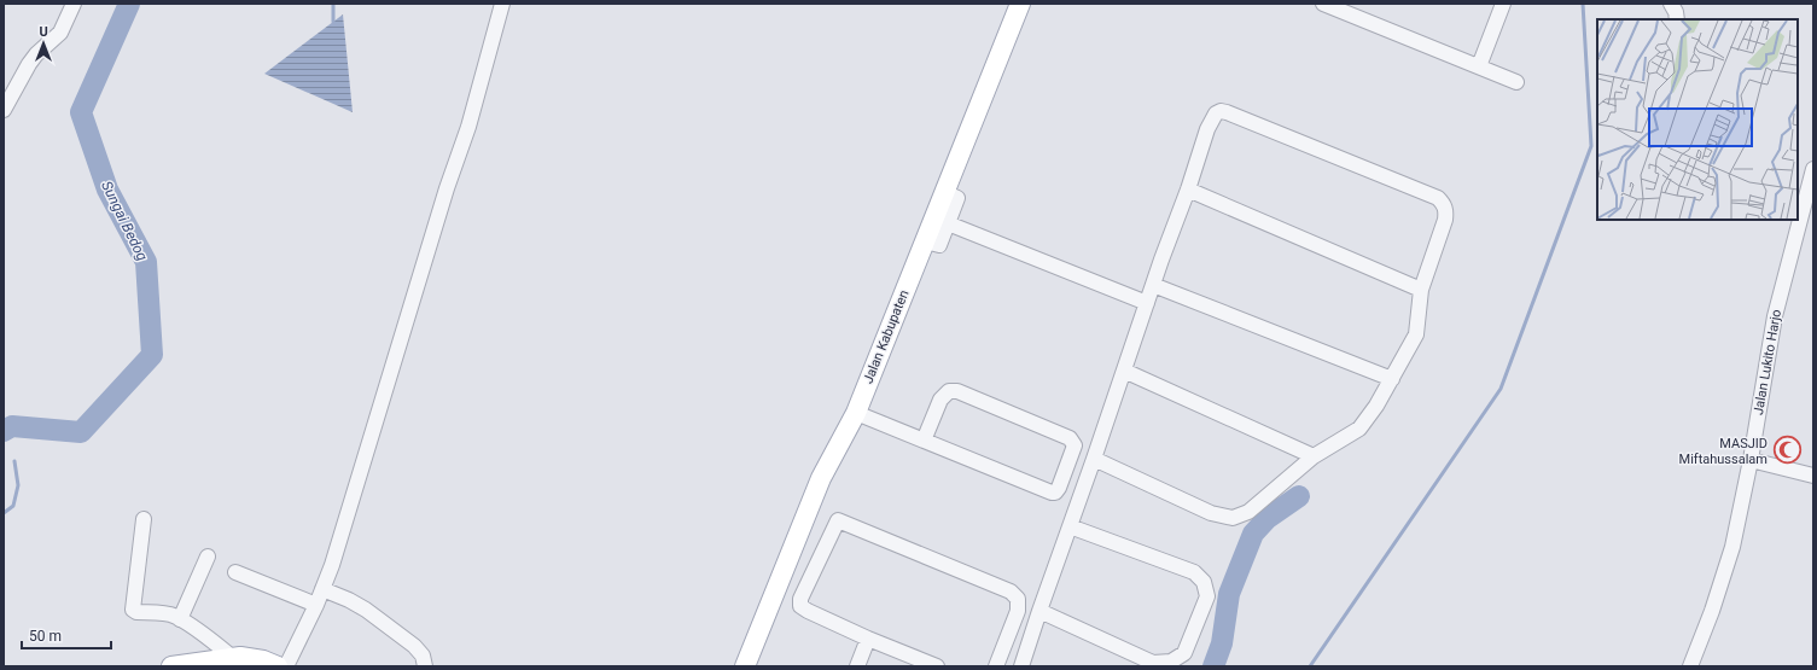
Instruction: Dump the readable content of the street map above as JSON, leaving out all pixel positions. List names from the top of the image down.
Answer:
{
  "streets": {
    "main road": ["Jalan Kabupaten"],
    "street": ["Jalan Lukito Harjo"]
  },
  "water": ["Sungai Bedog"],
  "places": {
    "mosque": ["MASJID Miftahussalam"]
  },
  "scale_bar": "50 m",
  "north": "top"
}
